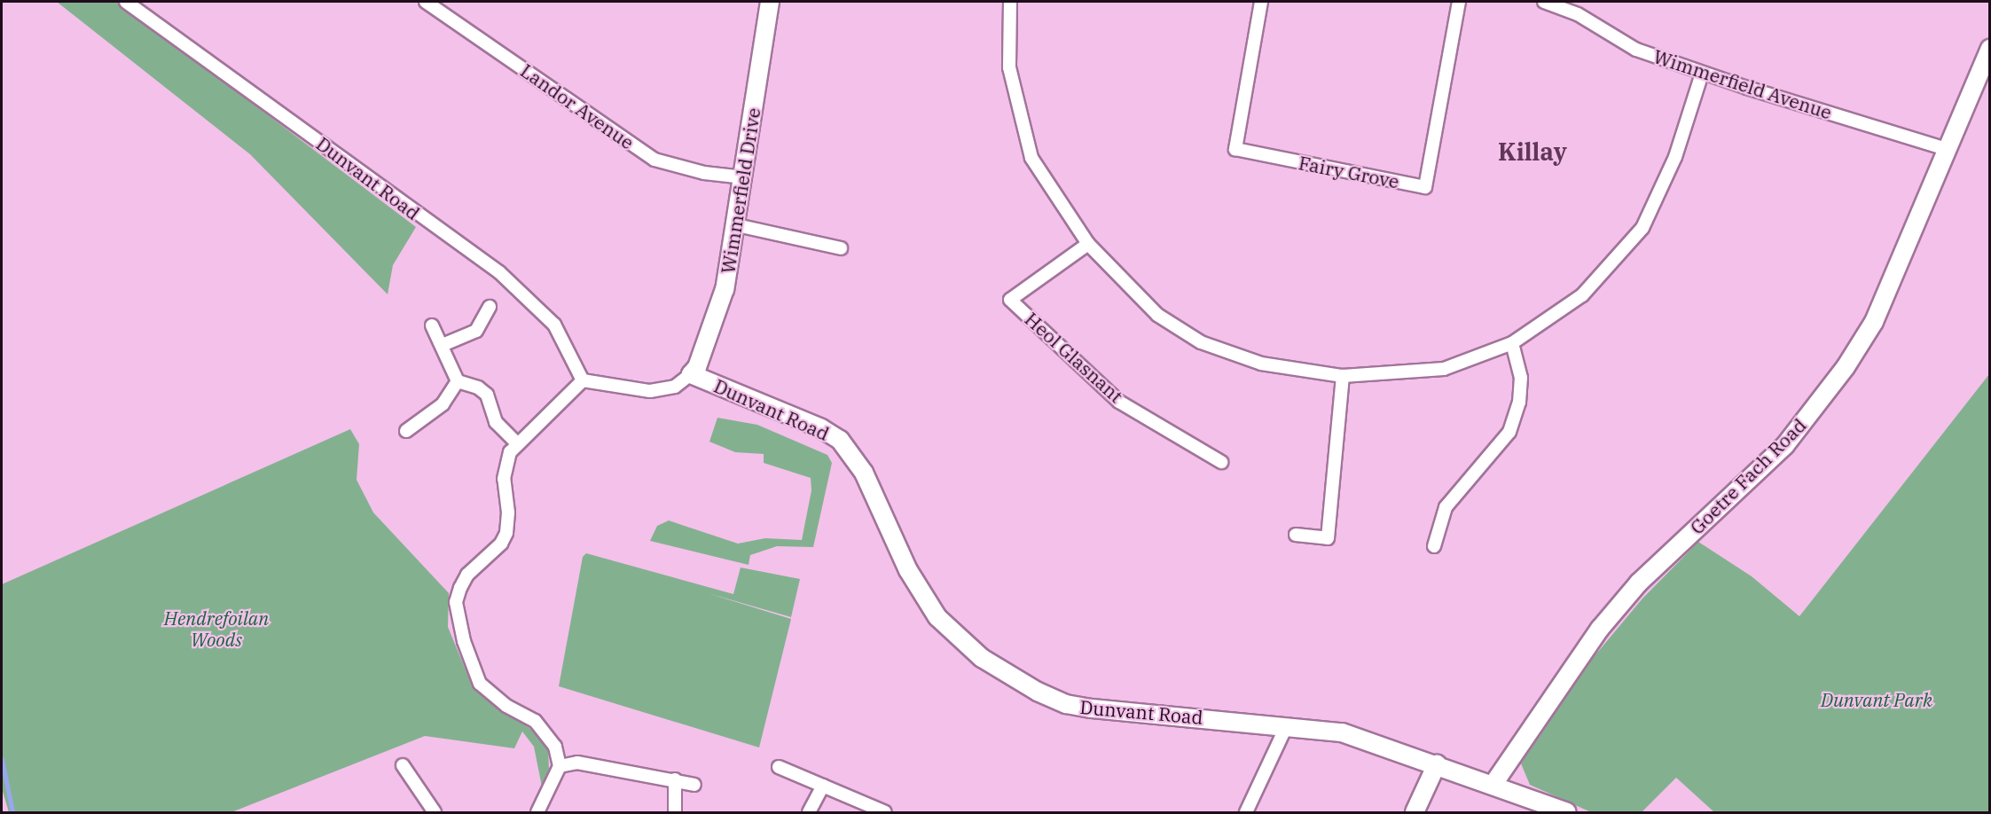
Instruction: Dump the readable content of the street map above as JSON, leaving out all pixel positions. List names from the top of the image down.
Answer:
{
  "streets": {
    "street": [
      "Wimmerfield Avenue",
      "Landor Avenue",
      "Fairy Grove",
      "Dunvant Road",
      "Wimmerfield Drive",
      "Heol Glasnant",
      "Goetre Fach Road"
    ]
  },
  "crossings": [
    ["Wimmerfield Avenue", "Goetre Fach Road"],
    ["Landor Avenue", "Wimmerfield Drive"],
    ["Dunvant Road", "Wimmerfield Drive"],
    ["Dunvant Road", "Goetre Fach Road"]
  ],
  "districts": ["Killay"],
  "parks": ["Hendrefoilan Woods", "Dunvant Park"]
}
